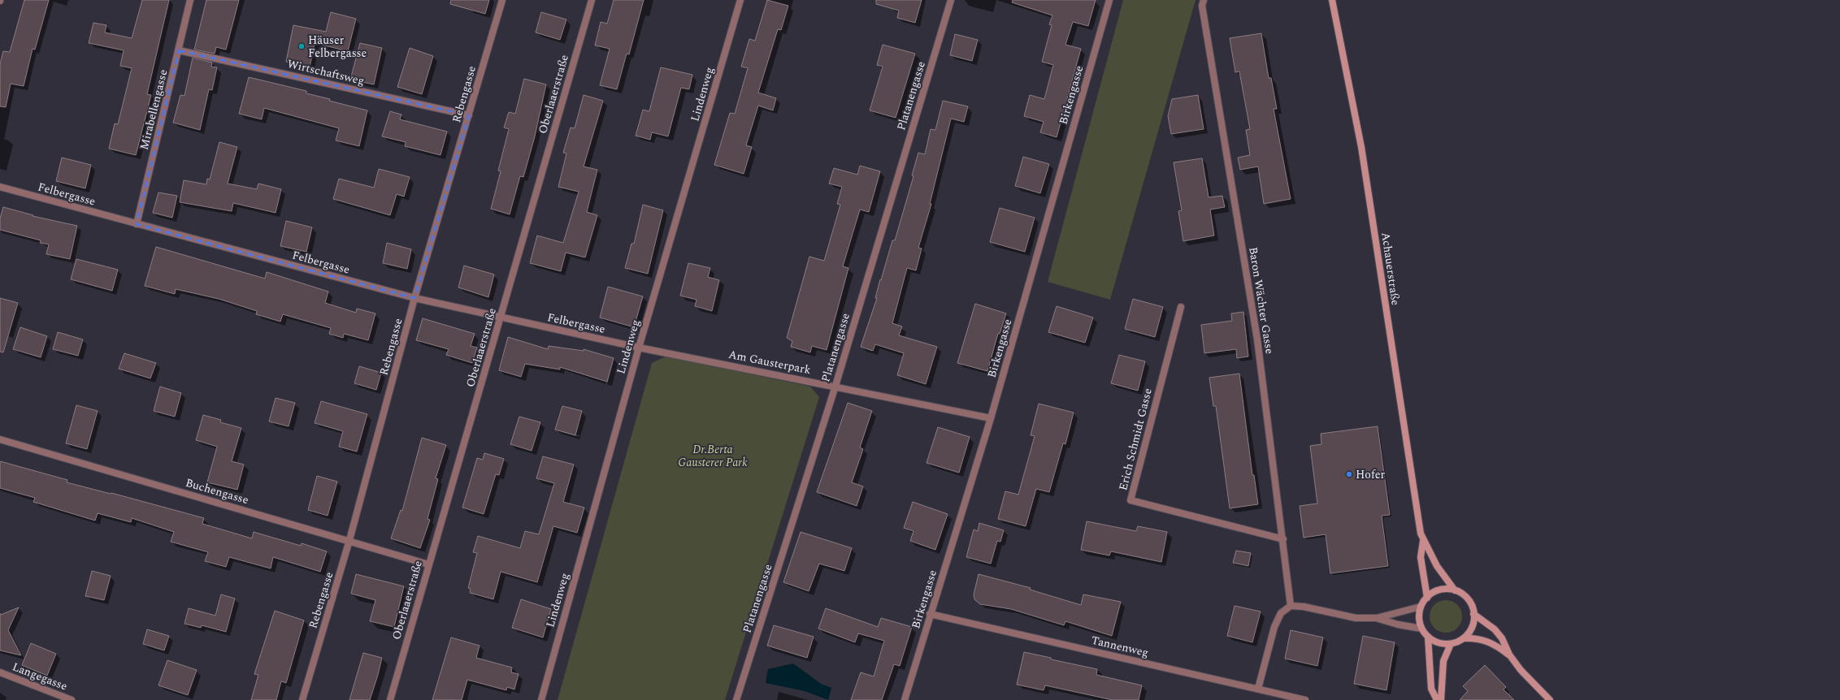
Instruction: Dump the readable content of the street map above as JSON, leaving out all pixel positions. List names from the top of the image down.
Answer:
{
  "streets": {
    "street": [
      "Wirtschaftsweg",
      "Rebengasse",
      "Oberlaaerstraße",
      "Lindenweg",
      "Birkengasse",
      "Platanengasse",
      "Mirabellengasse",
      "Felbergasse",
      "Achauerstraße",
      "Baron Wächter Gasse",
      "Am Gausterpark",
      "Erich Schmidt Gasse",
      "Buchengasse",
      "Tannenweg",
      "Langegasse"
    ]
  },
  "crossings": [
    ["Wirtschaftsweg", "Rebengasse"],
    ["Wirtschaftsweg", "Mirabellengasse"],
    ["Rebengasse", "Felbergasse"],
    ["Rebengasse", "Buchengasse"],
    ["Oberlaaerstraße", "Felbergasse"],
    ["Oberlaaerstraße", "Buchengasse"],
    ["Lindenweg", "Felbergasse"],
    ["Lindenweg", "Am Gausterpark"],
    ["Birkengasse", "Am Gausterpark"],
    ["Birkengasse", "Tannenweg"],
    ["Platanengasse", "Am Gausterpark"],
    ["Mirabellengasse", "Felbergasse"],
    ["Felbergasse", "Am Gausterpark"],
    ["Baron Wächter Gasse", "Erich Schmidt Gasse"]
  ],
  "parks": ["Dr.Berta Gausterer Park"],
  "places": ["Häuser Felbergasse", "Hofer"]
}
